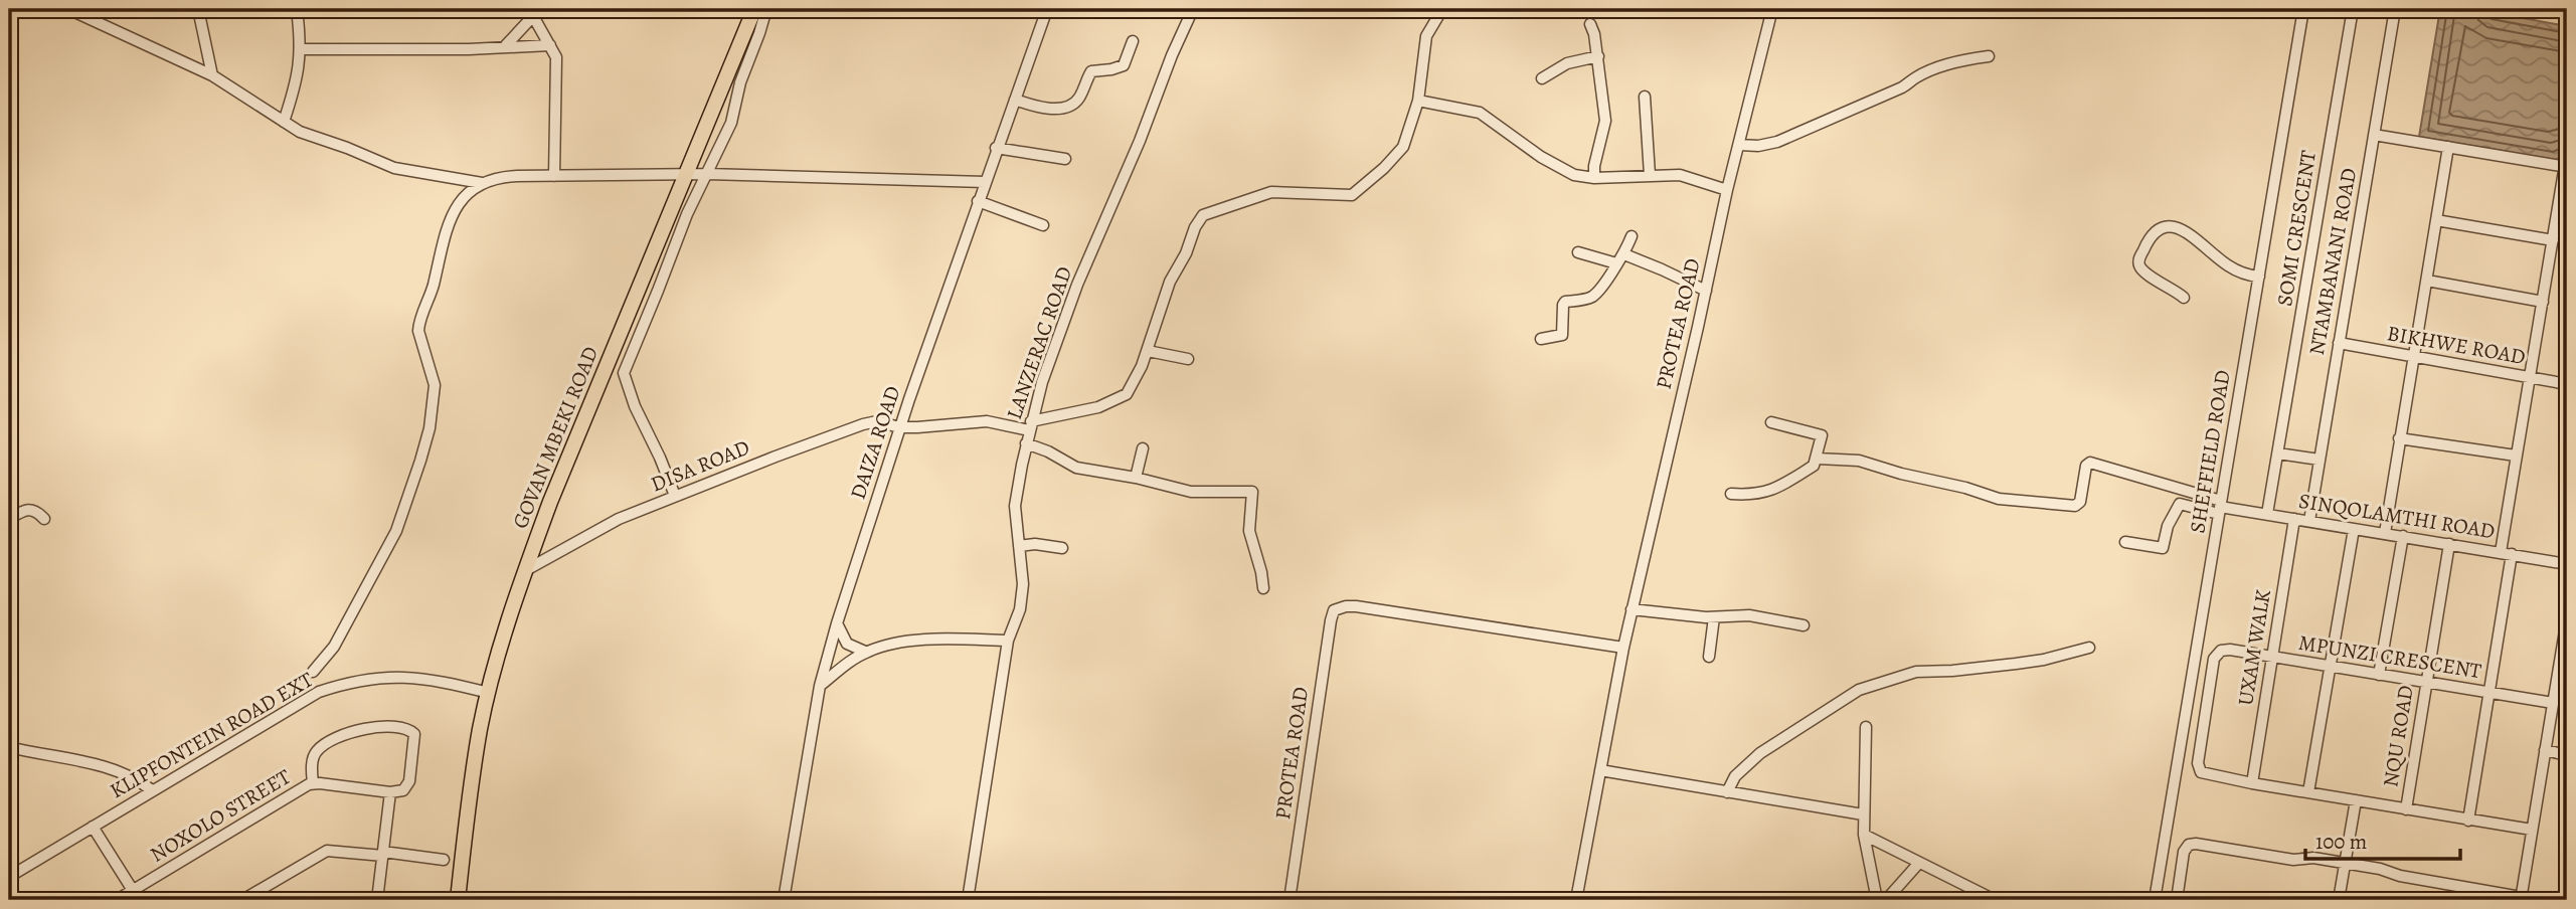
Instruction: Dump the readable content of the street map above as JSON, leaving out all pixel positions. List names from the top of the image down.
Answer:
{
  "streets": {
    "main road": ["GOVAN MBEKI ROAD"],
    "street": [
      "SOMI CRESCENT",
      "NTAMBANANI ROAD",
      "PROTEA ROAD",
      "LANZERAC ROAD",
      "BIKHWE ROAD",
      "DAIZA ROAD",
      "SHEFFIELD ROAD",
      "DISA ROAD",
      "SINQOLAMTHI ROAD",
      "UXAM WALK",
      "MPUNZI CRESCENT",
      "KLIPFONTEIN ROAD EXT",
      "NQU ROAD",
      "NOXOLO STREET"
    ]
  },
  "crossings": [
    ["SOMI CRESCENT", "SINQOLAMTHI ROAD"],
    ["NTAMBANANI ROAD", "BIKHWE ROAD"],
    ["NTAMBANANI ROAD", "SINQOLAMTHI ROAD"],
    ["LANZERAC ROAD", "DISA ROAD"],
    ["GOVAN MBEKI ROAD", "DISA ROAD"],
    ["GOVAN MBEKI ROAD", "KLIPFONTEIN ROAD EXT"],
    ["DAIZA ROAD", "DISA ROAD"],
    ["SHEFFIELD ROAD", "SINQOLAMTHI ROAD"],
    ["SINQOLAMTHI ROAD", "UXAM WALK"],
    ["SINQOLAMTHI ROAD", "NQU ROAD"],
    ["UXAM WALK", "MPUNZI CRESCENT"],
    ["MPUNZI CRESCENT", "NQU ROAD"]
  ],
  "scale_bar": "100 m"
}
